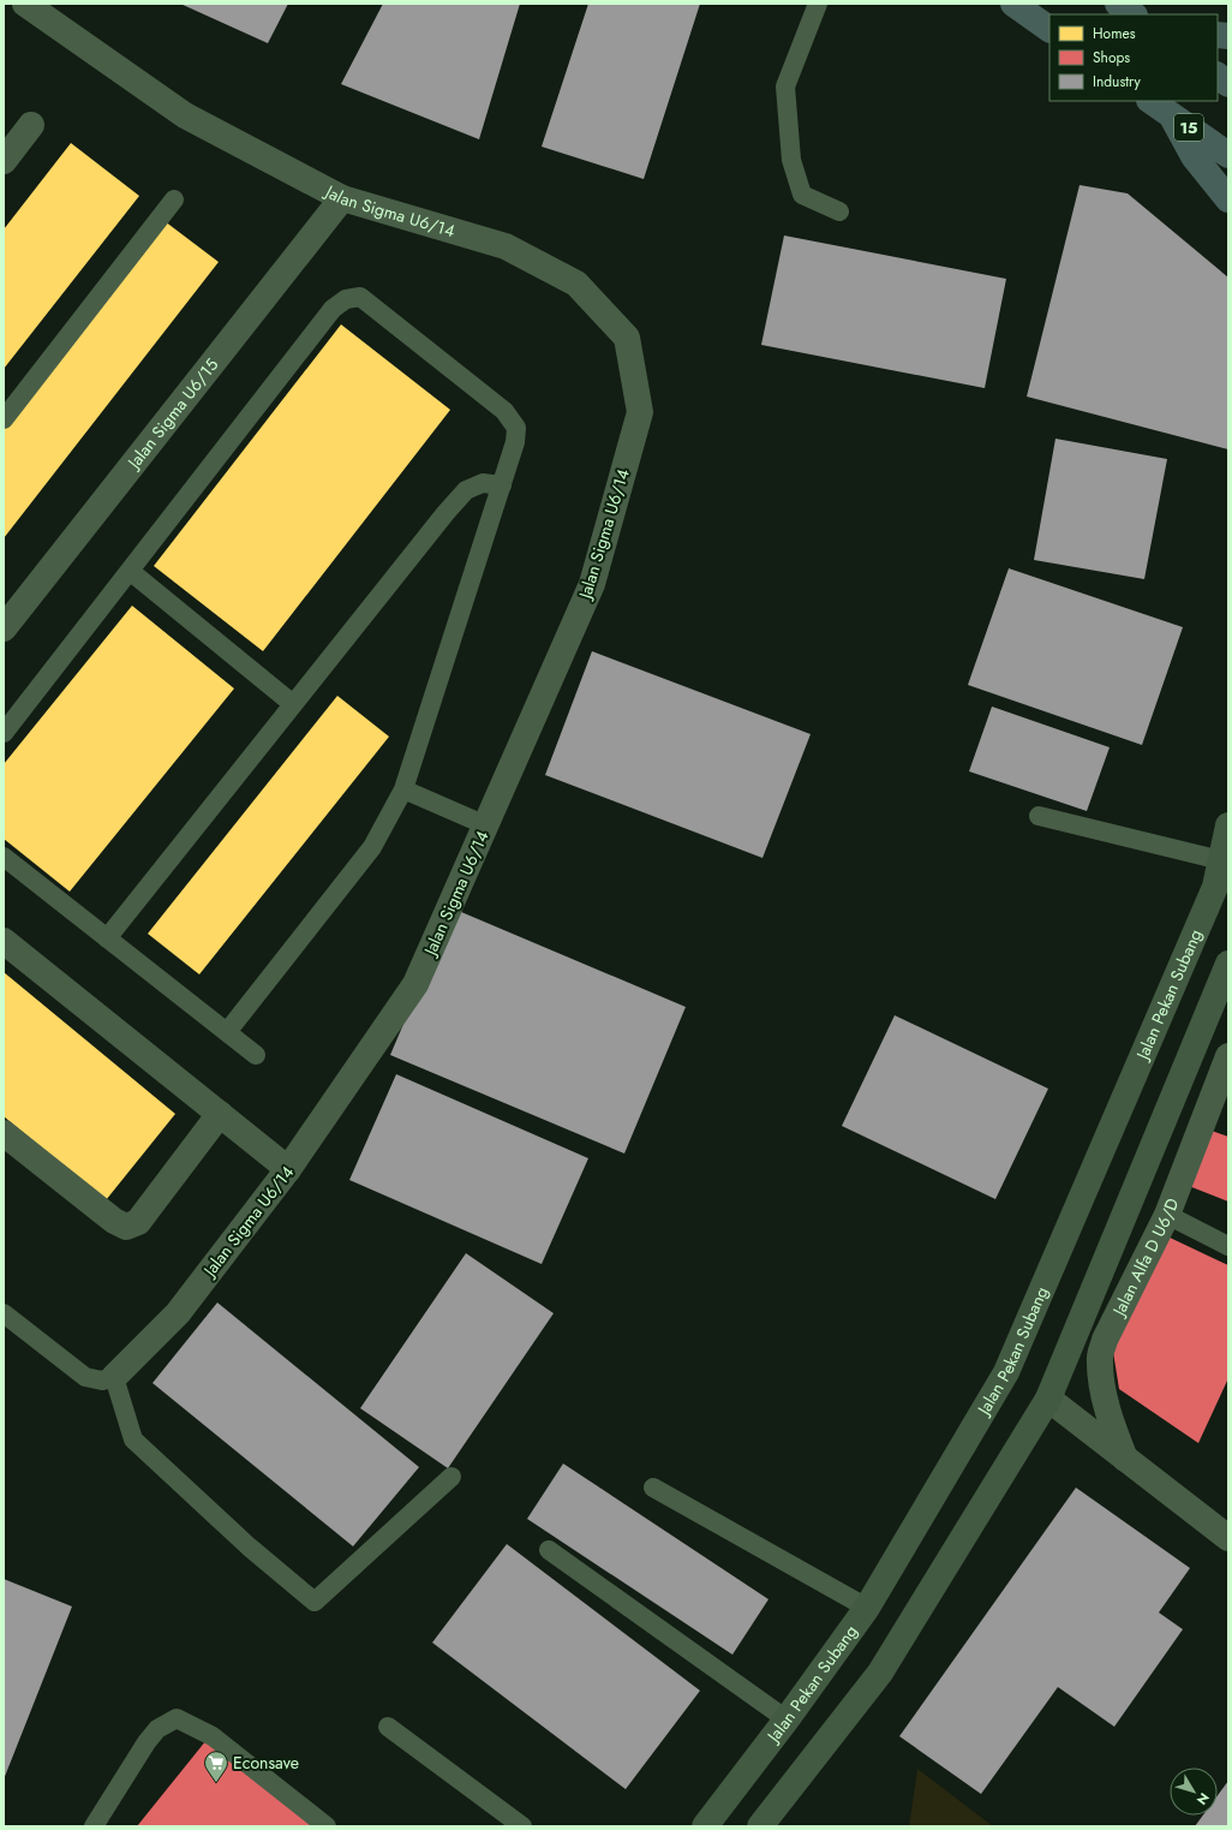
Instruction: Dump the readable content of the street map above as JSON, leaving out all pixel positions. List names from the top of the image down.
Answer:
{
  "streets": {
    "highway": ["15"],
    "main road": ["Jalan Pekan Subang"],
    "street": ["Jalan Sigma U6/14", "Jalan Sigma U6/15", "Jalan Alfa D U6/D"]
  },
  "crossings": [
    ["Jalan Sigma U6/14", "Jalan Sigma U6/15"]
  ],
  "places": {
    "supermarket": ["Econsave"]
  },
  "legend": ["Homes", "Shops", "Industry"],
  "north": "bottom right"
}
